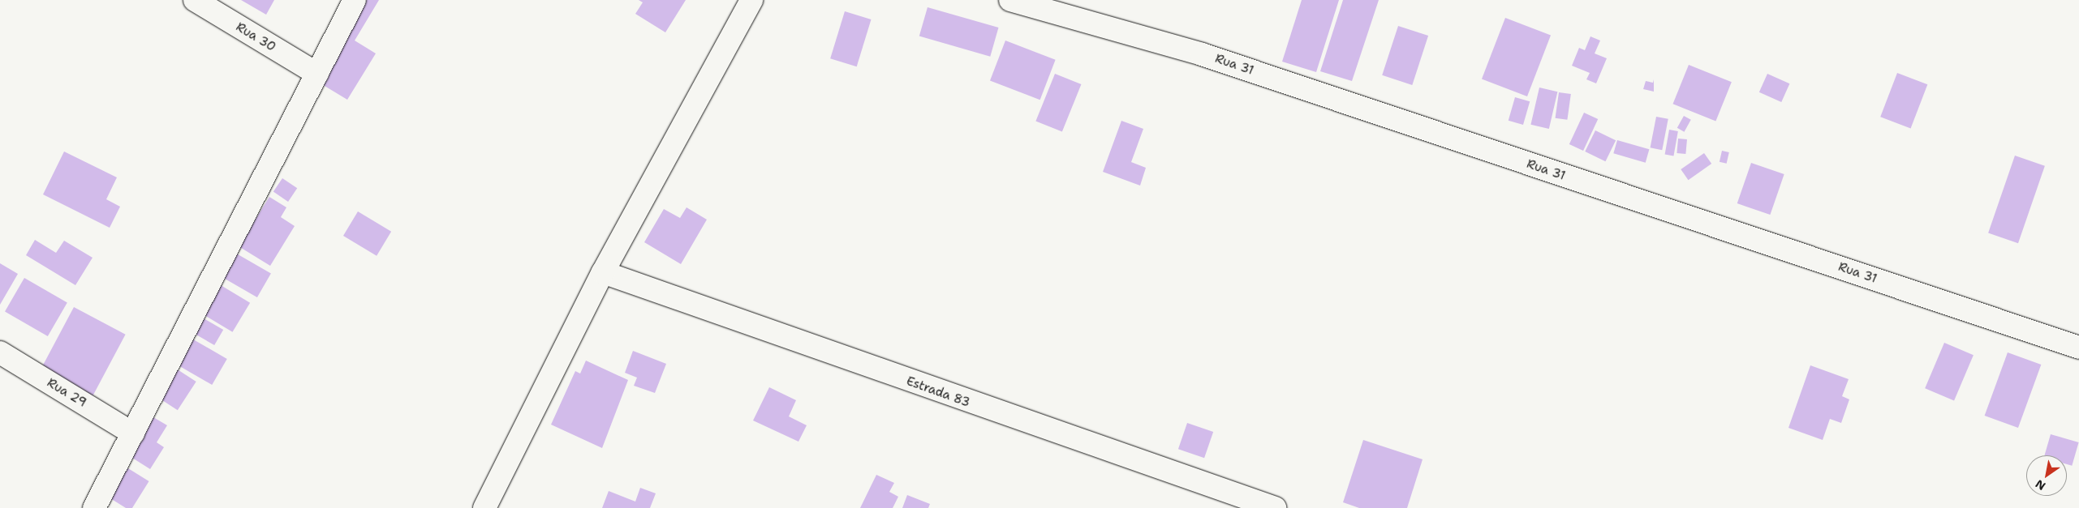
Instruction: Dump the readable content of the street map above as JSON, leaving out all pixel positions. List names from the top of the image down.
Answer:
{
  "streets": {
    "street": [
      "Rua 30",
      "Rua 31",
      "Estrada 83",
      "Rua 29"
    ]
  },
  "north": "bottom left"
}
